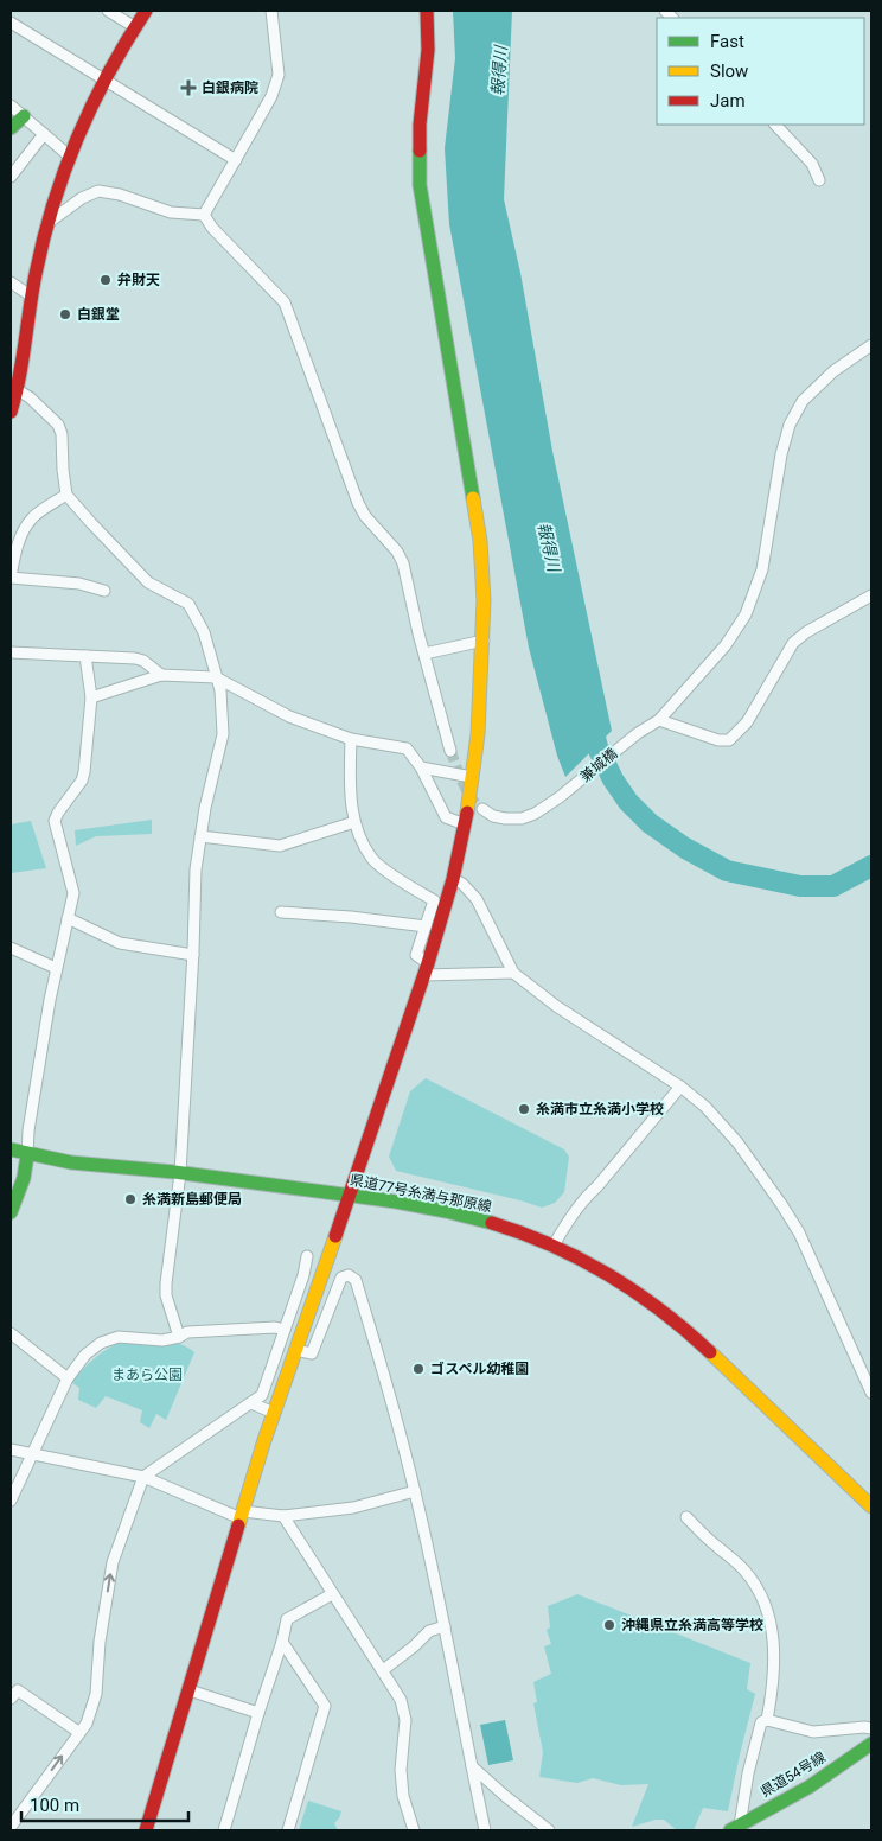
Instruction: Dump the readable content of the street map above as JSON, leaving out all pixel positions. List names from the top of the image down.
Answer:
{
  "streets": {
    "street": ["兼城橋", "県道77号糸満与那原線", "県道54号線"]
  },
  "water": ["報得川"],
  "parks": ["まあら公園"],
  "places": {
    "health": ["白銀病院"],
    "other": [
      "弁財天",
      "白銀堂",
      "糸満市立糸満小学校",
      "糸満新島郵便局",
      "ゴスペル幼稚園",
      "沖縄県立糸満高等学校"
    ]
  },
  "legend": ["Fast", "Slow", "Jam"],
  "scale_bar": "100 m"
}
